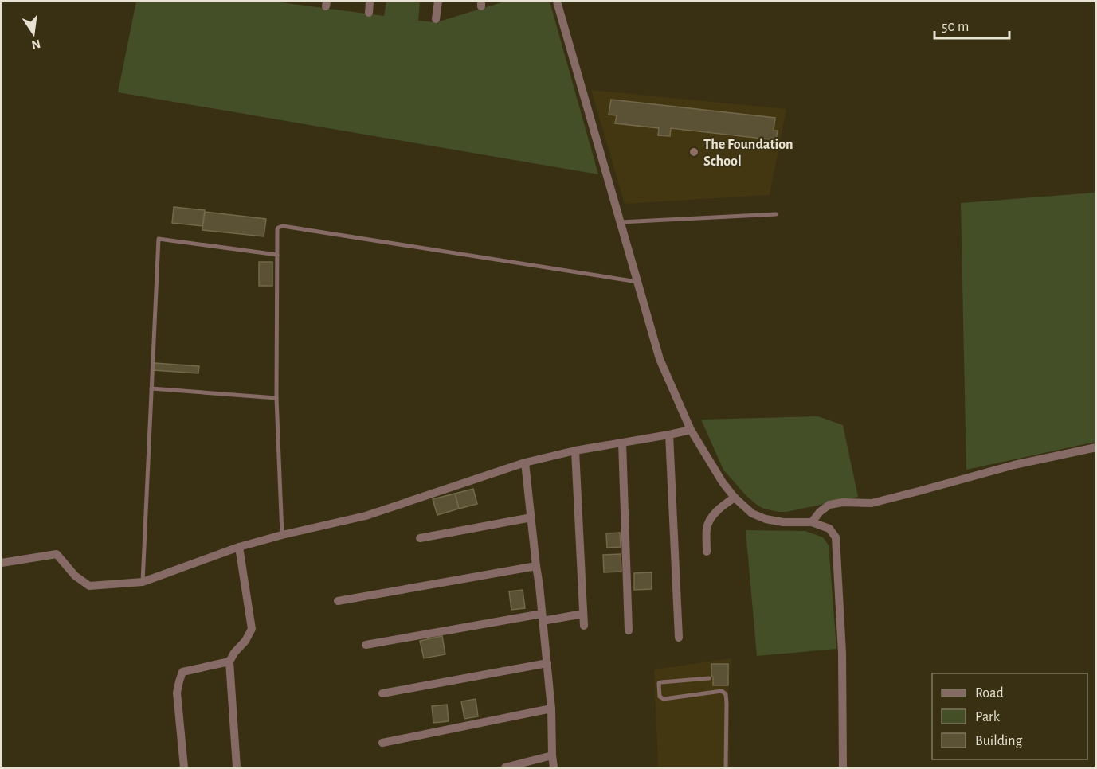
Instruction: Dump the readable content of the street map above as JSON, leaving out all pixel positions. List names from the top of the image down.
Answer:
{
  "places": ["The Foundation School"],
  "legend": ["Road", "Park", "Building"],
  "scale_bar": "50 m",
  "north": "bottom"
}
